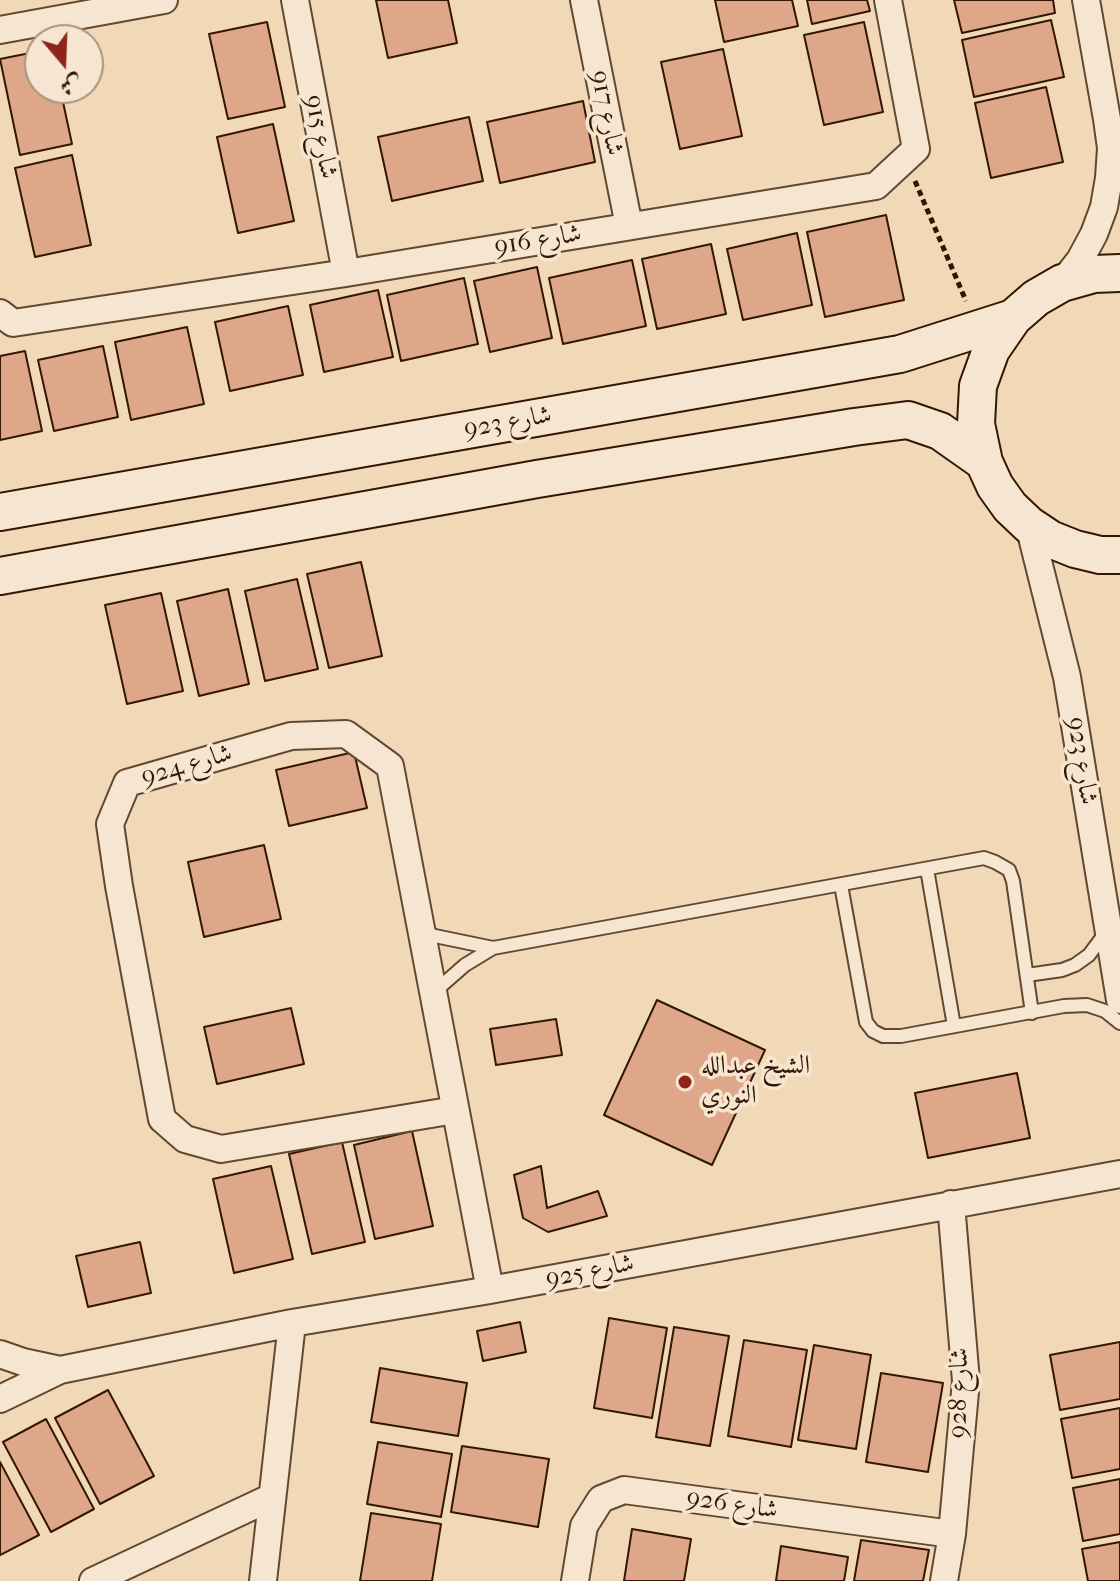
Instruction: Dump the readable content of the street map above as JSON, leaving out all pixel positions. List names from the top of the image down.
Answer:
{
  "streets": {
    "street": [
      "شارع 917",
      "شارع 915",
      "شارع 916",
      "شارع 923",
      "شارع 924",
      "شارع 925",
      "شارع 928",
      "شارع 926"
    ]
  },
  "crossings": [
    ["شارع 917", "شارع 916"],
    ["شارع 915", "شارع 916"],
    ["شارع 924", "شارع 925"],
    ["شارع 925", "شارع 928"],
    ["شارع 928", "شارع 926"]
  ],
  "places": ["الشيخ عبدالله النوري"],
  "north": "bottom"
}
